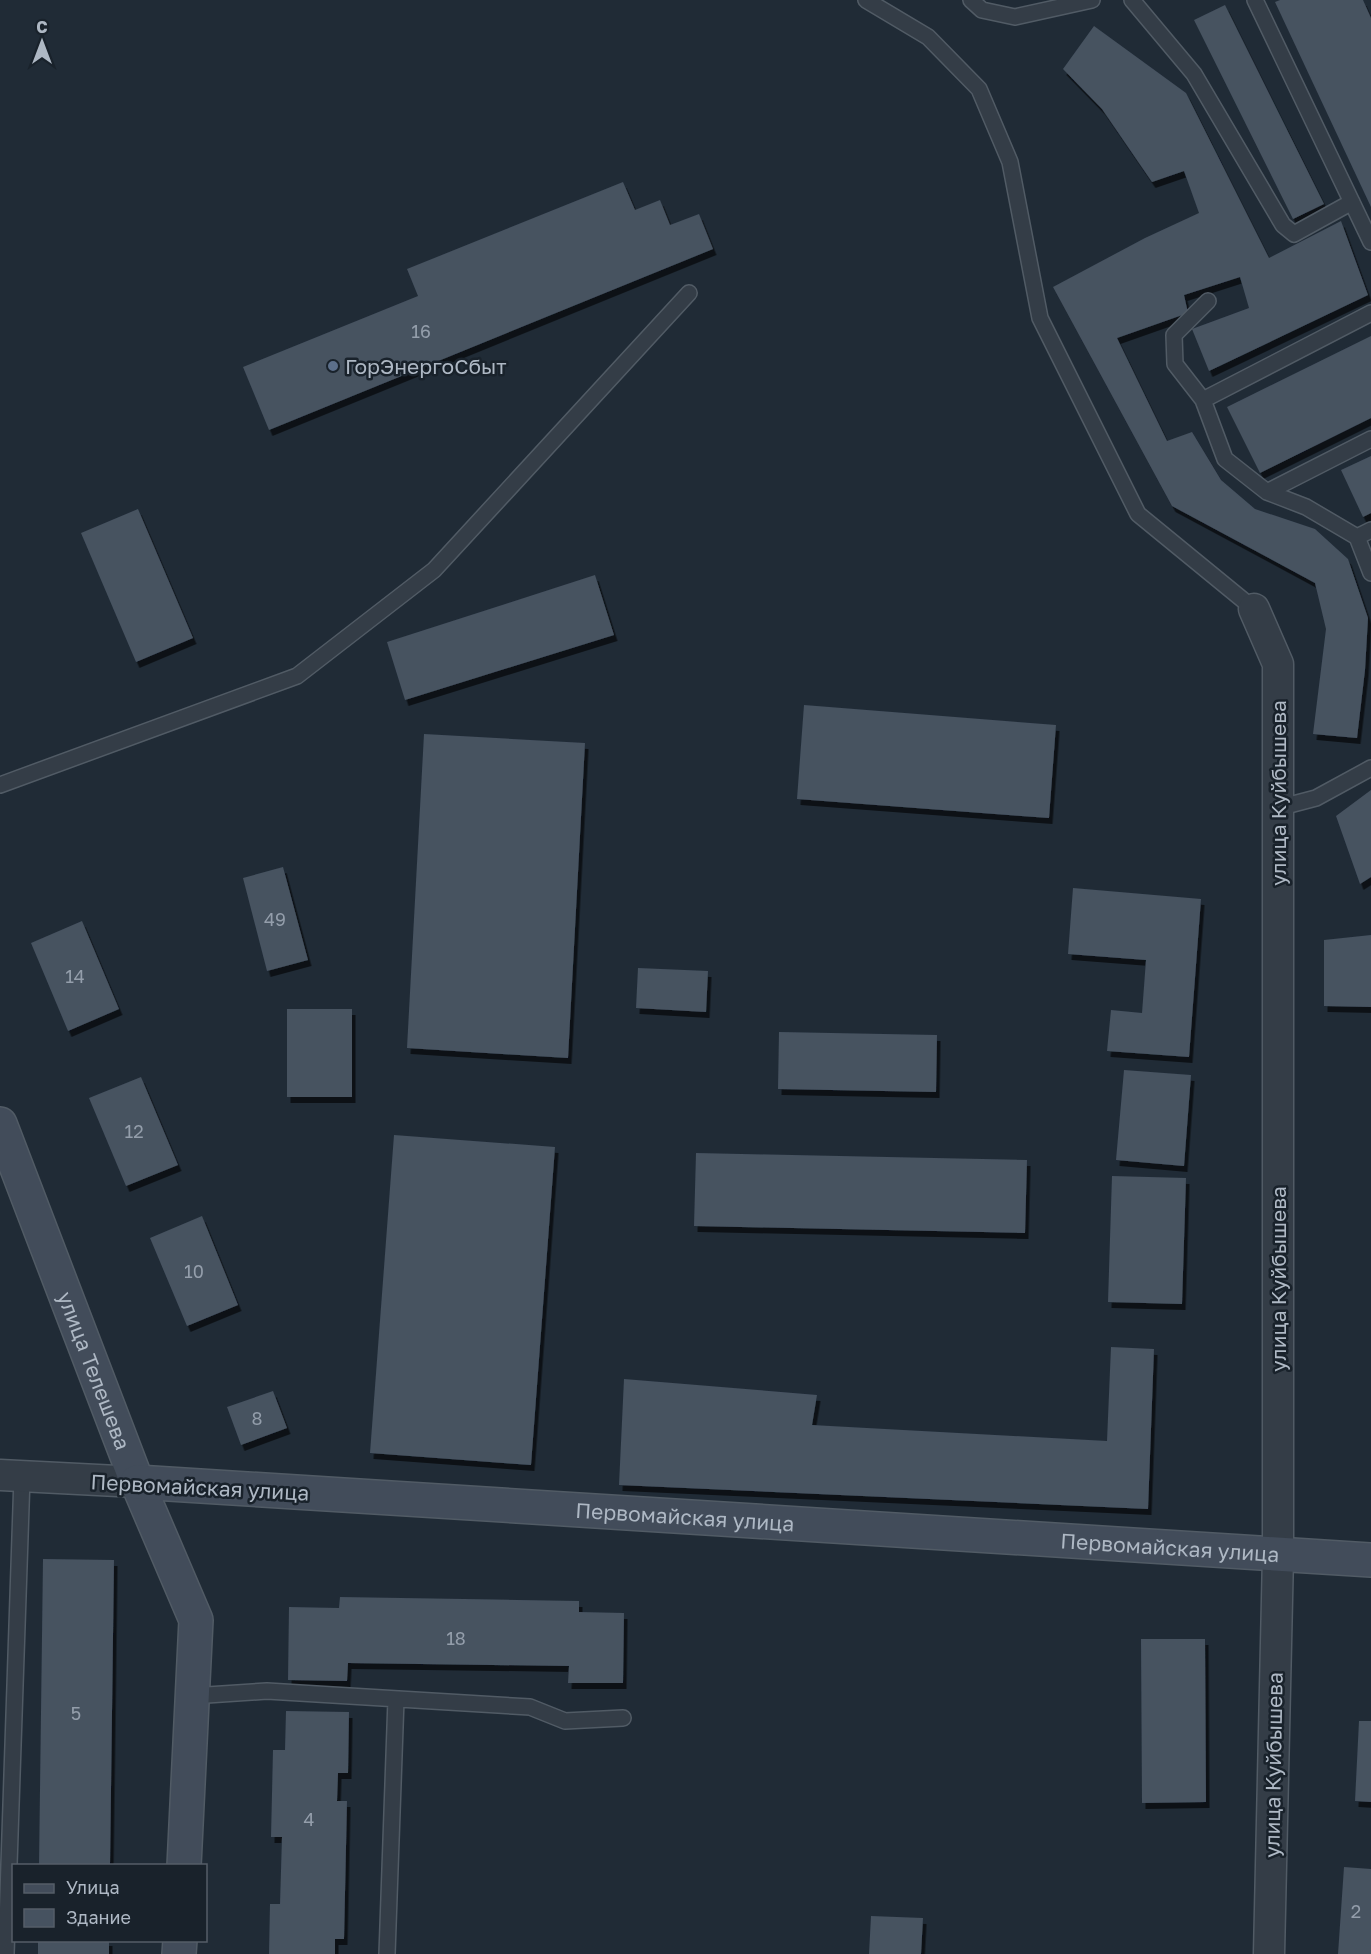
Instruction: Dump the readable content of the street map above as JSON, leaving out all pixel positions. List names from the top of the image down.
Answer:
{
  "streets": {
    "street": ["улица Куйбышева", "улица Телешева", "Первомайская улица"]
  },
  "crossings": [
    ["улица Куйбышева", "Первомайская улица"],
    ["улица Телешева", "Первомайская улица"]
  ],
  "places": ["ГорЭнергоСбыт"],
  "house_numbers": [
    "16",
    "49",
    "14",
    "12",
    "10",
    "8",
    "18",
    "5",
    "4",
    "2"
  ],
  "legend": ["Улица", "Здание"],
  "north": "top"
}
